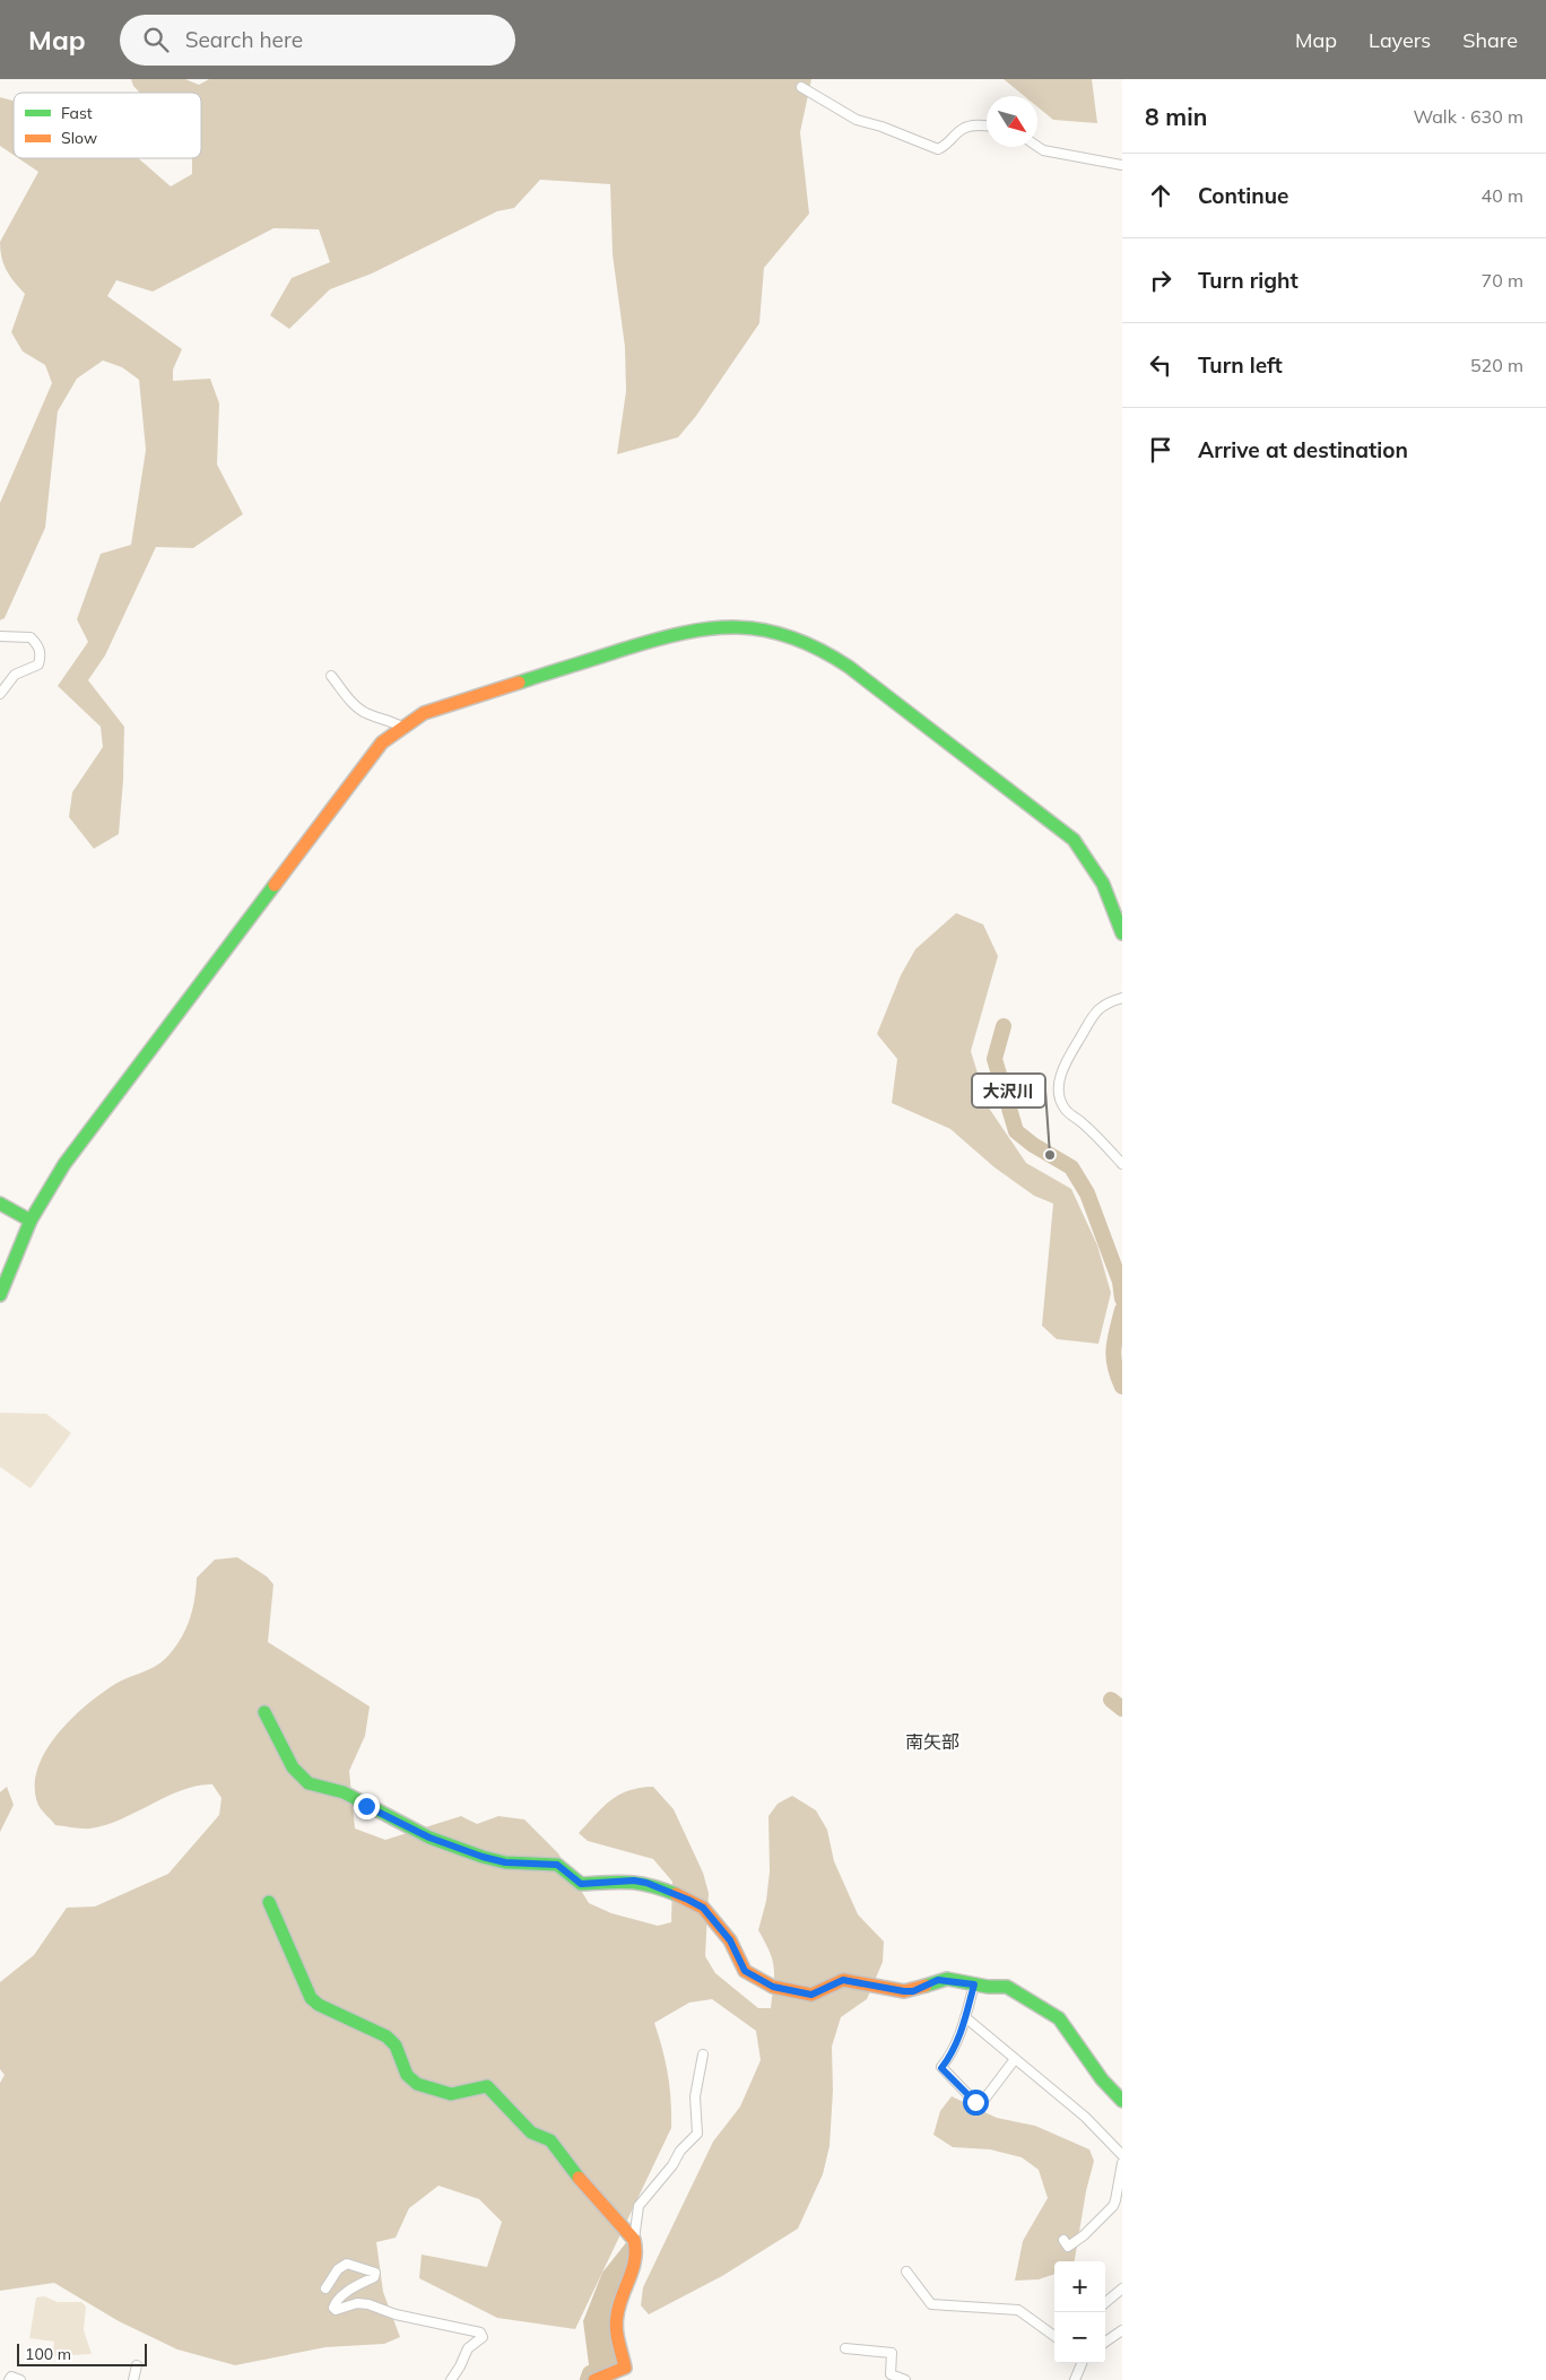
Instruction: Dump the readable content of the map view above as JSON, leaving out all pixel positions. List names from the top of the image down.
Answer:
{
  "districts": ["南矢部"],
  "places": ["大沢川"],
  "legend": ["Fast", "Slow"],
  "scale_bar": "100 m",
  "north": "bottom right",
  "page": {
    "header": "Map",
    "search": "Search here",
    "nav": ["Map", "Layers", "Share"],
    "heading": ["8 min", "Walk · 630 m"],
    "list": [
      ["Continue", "40 m"],
      ["Turn right", "70 m"],
      ["Turn left", "520 m"],
      "Arrive at destination"
    ],
    "map_buttons": ["+", "−"],
    "scale": "100 m"
  }
}
